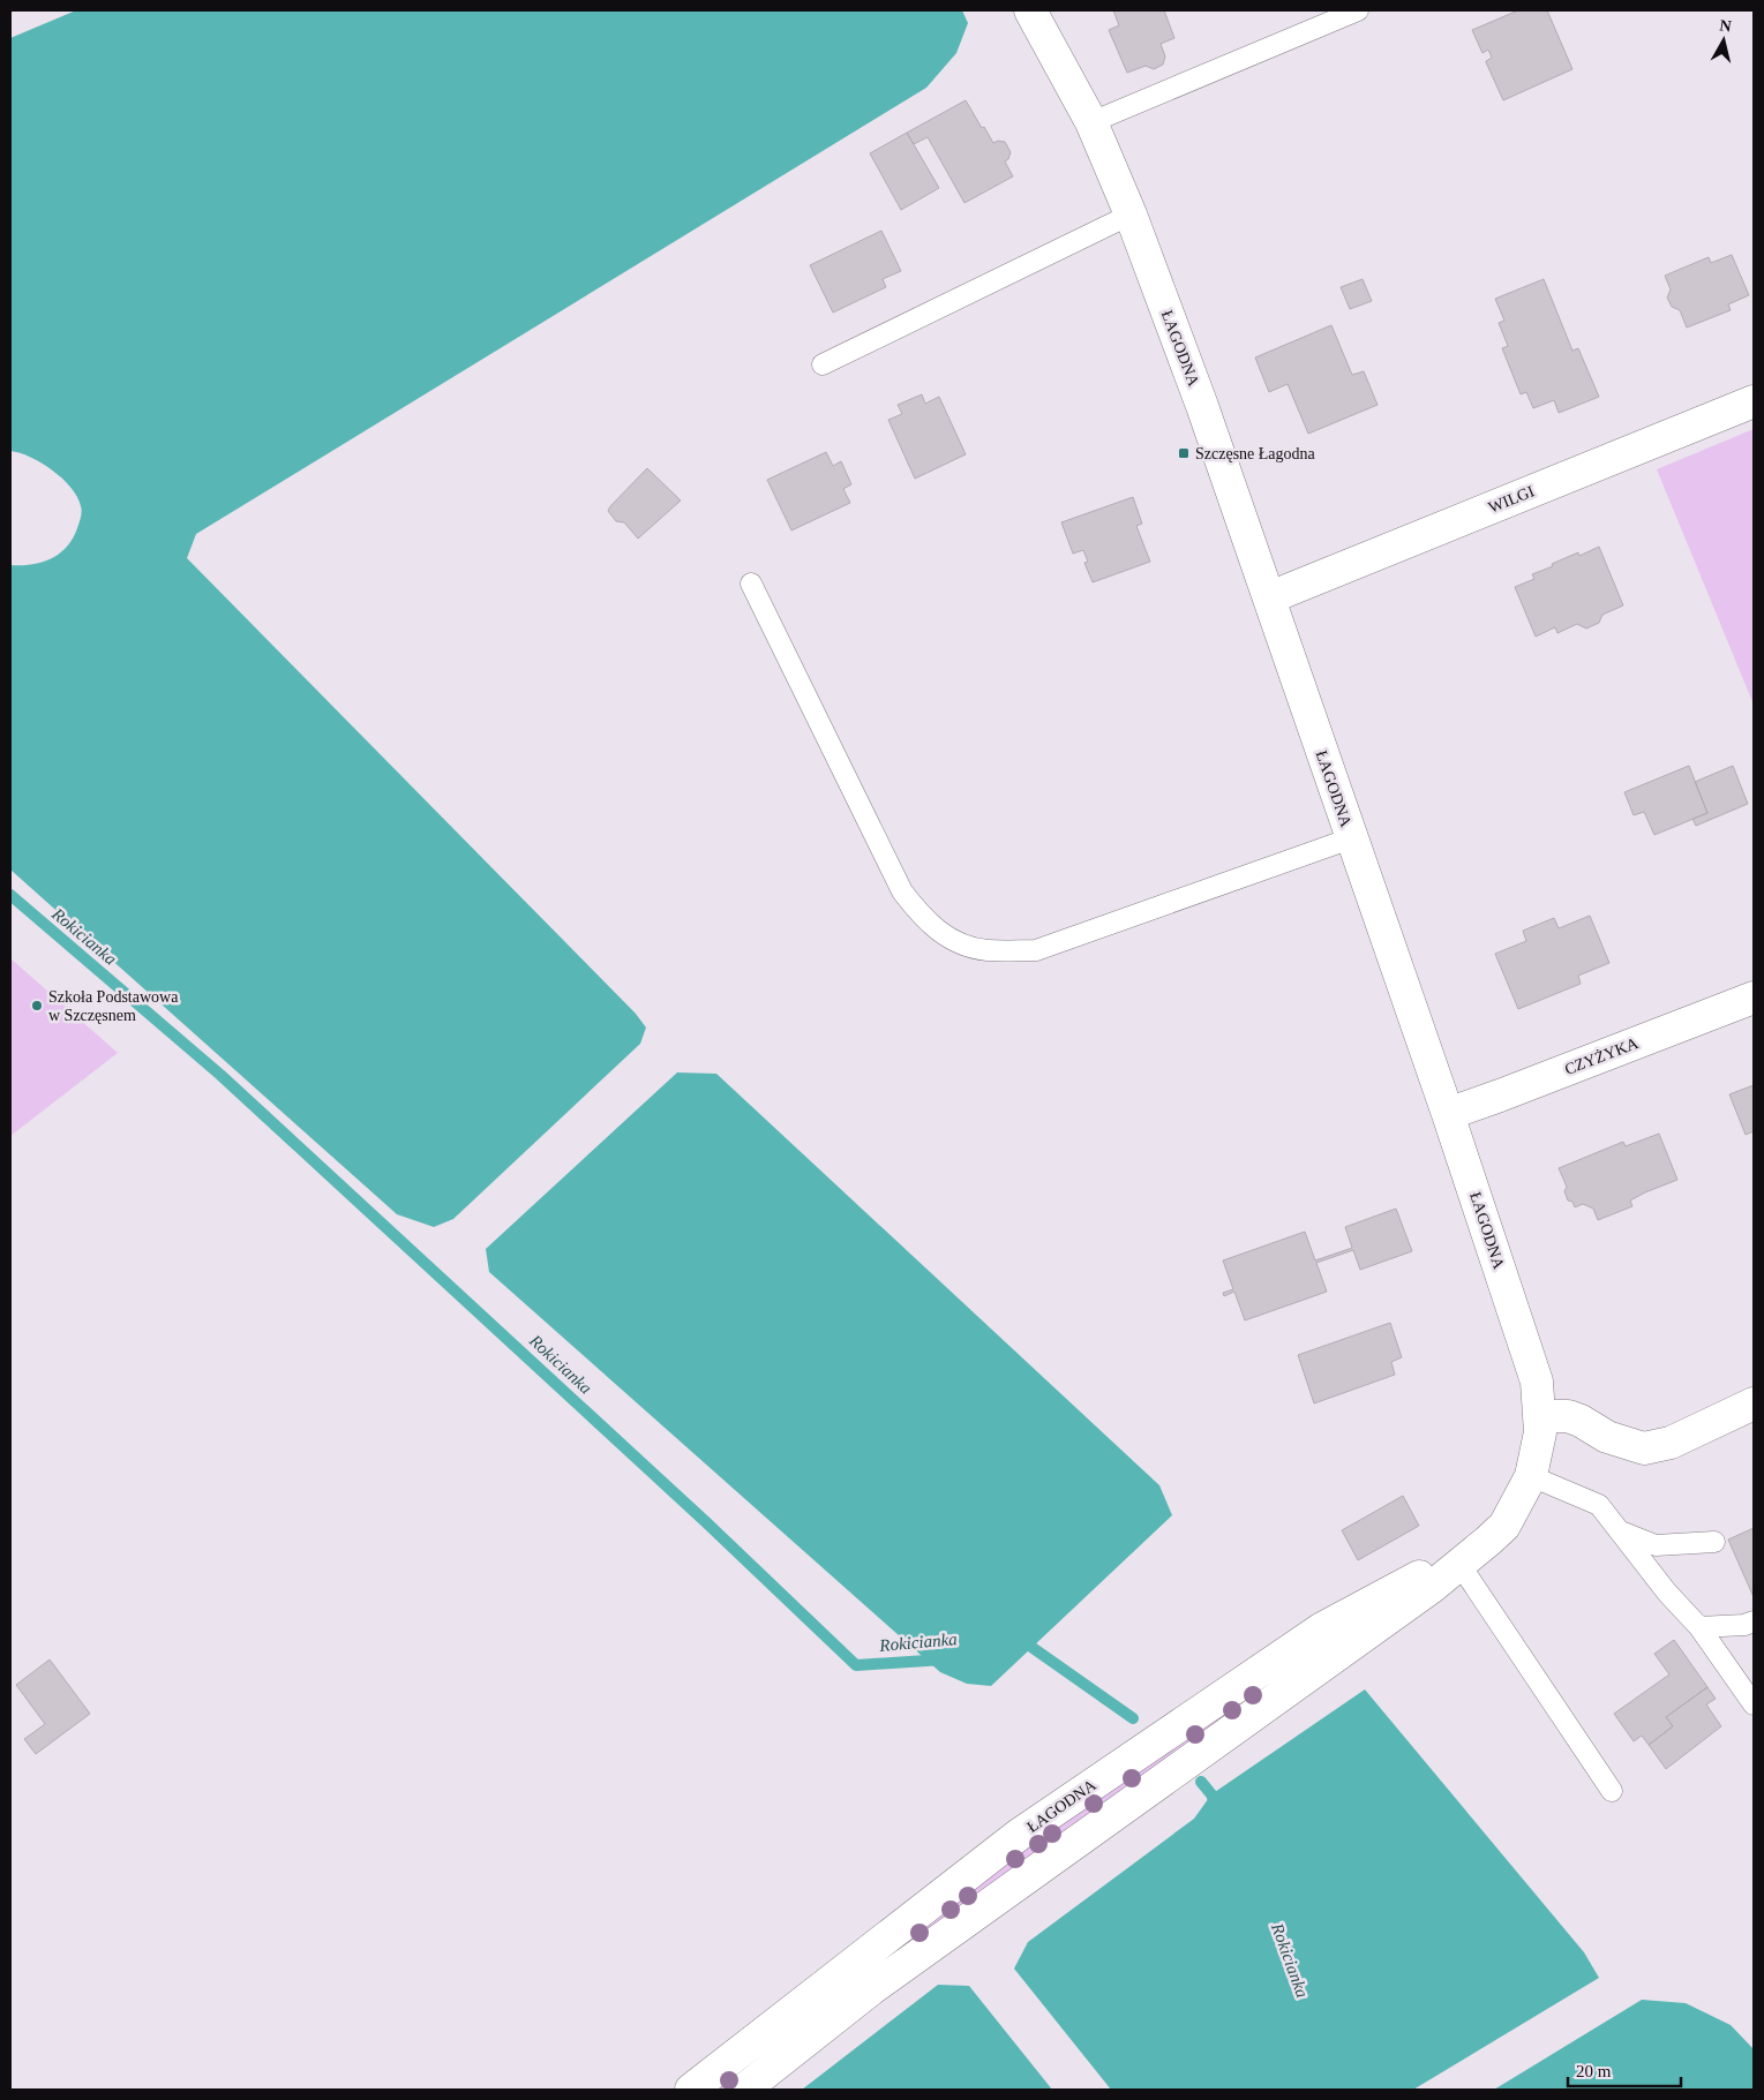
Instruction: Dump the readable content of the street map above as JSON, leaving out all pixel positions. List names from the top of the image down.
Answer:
{
  "streets": {
    "street": ["ŁAGODNA", "WILGI", "CZYŻYKA"]
  },
  "crossings": [
    ["ŁAGODNA", "WILGI"],
    ["ŁAGODNA", "CZYŻYKA"]
  ],
  "water": ["Rokicianka"],
  "places": {
    "transit": ["Szczęsne Łagodna"],
    "other": ["Szkoła Podstawowa w Szczęsnem"]
  },
  "scale_bar": "20 m",
  "north": "top"
}
